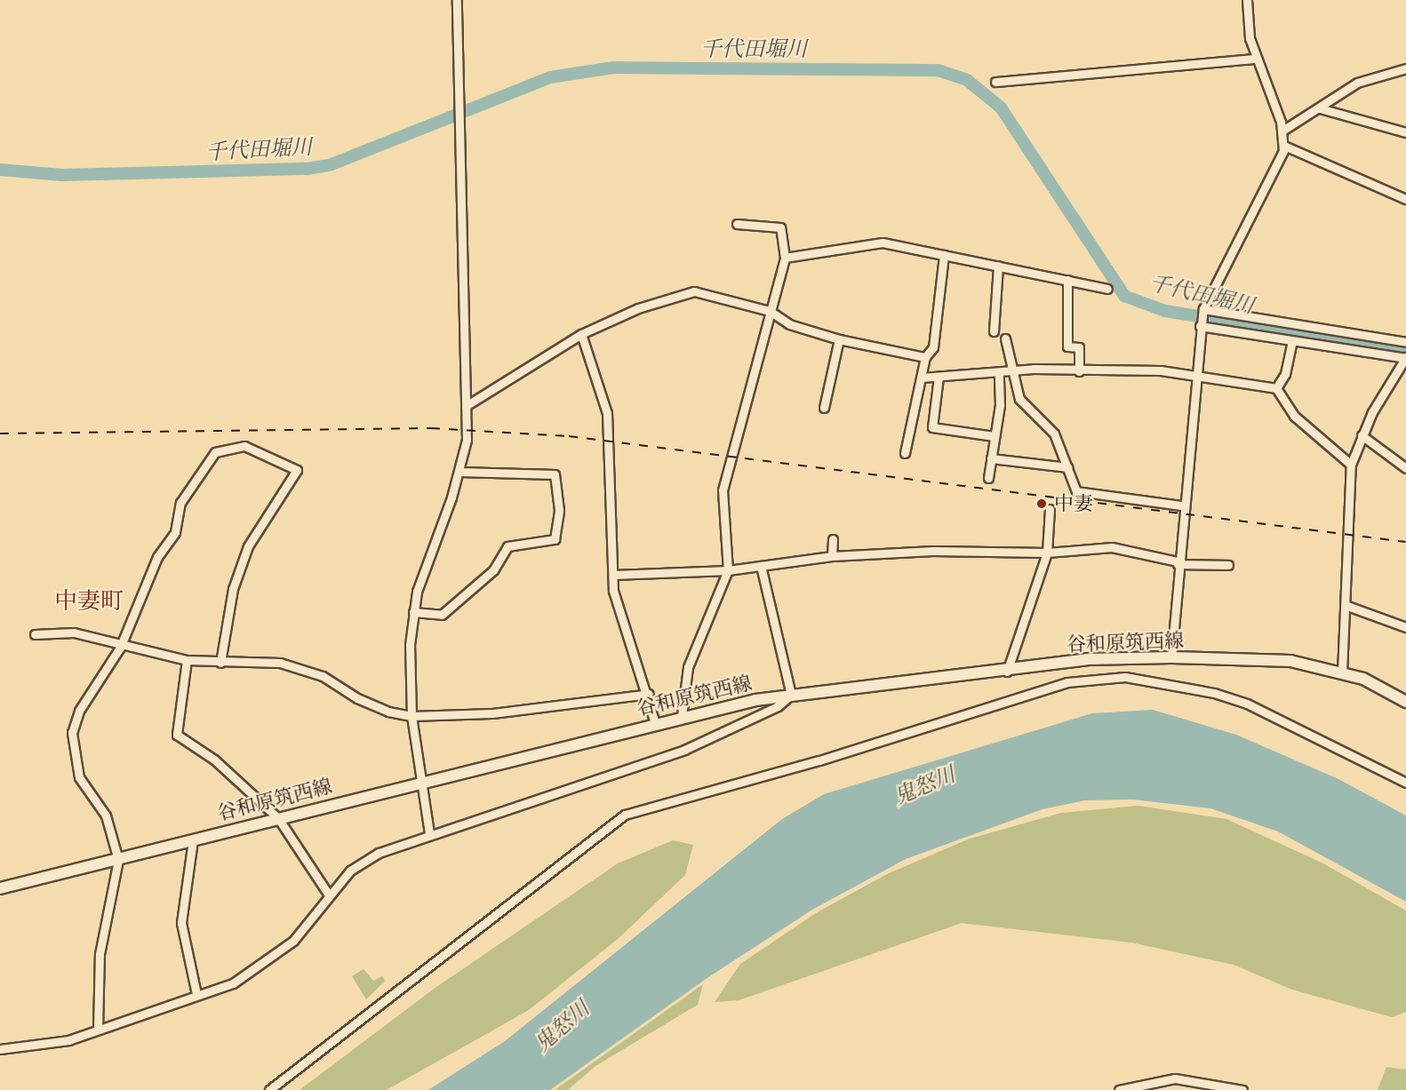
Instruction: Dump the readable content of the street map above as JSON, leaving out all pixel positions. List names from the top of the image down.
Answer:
{
  "streets": {
    "main road": ["谷和原筑西線"]
  },
  "districts": ["中妻町"],
  "water": ["千代田堀川", "鬼怒川"],
  "places": ["中妻"]
}
